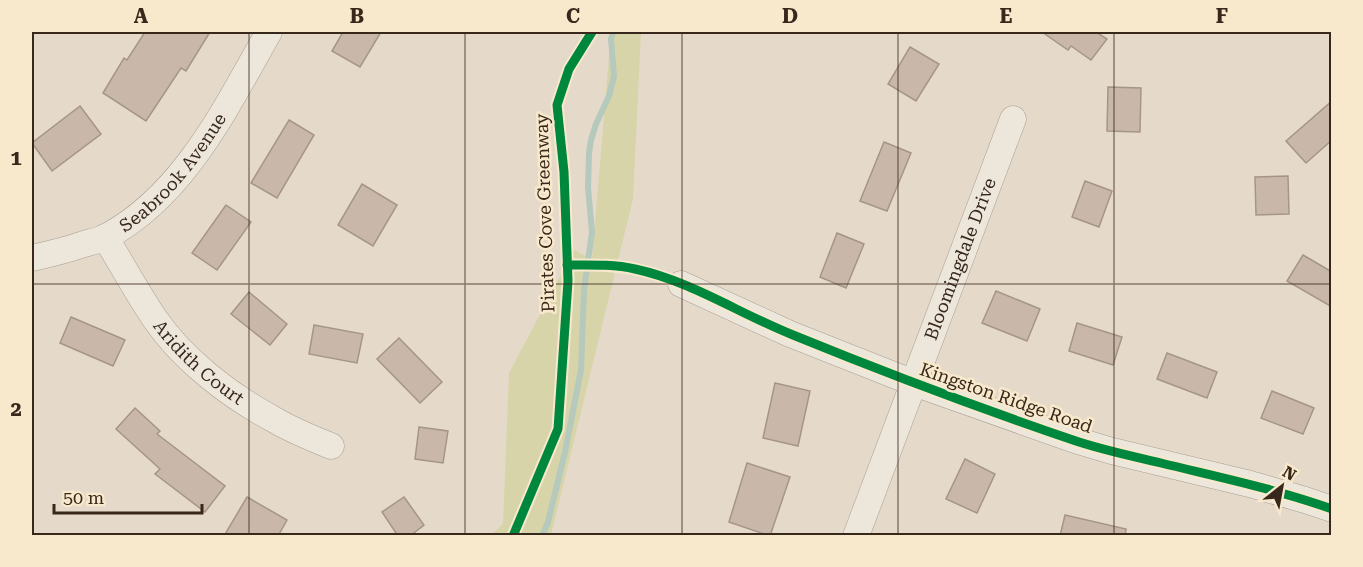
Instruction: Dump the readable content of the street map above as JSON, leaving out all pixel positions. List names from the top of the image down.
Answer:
{
  "streets": {
    "street": [
      "Seabrook Avenue",
      "Bloomingdale Drive",
      "Aridith Court",
      "Kingston Ridge Road"
    ],
    "cycle path": ["Pirates Cove Greenway"]
  },
  "crossings": [
    ["Seabrook Avenue", "Aridith Court"],
    ["Bloomingdale Drive", "Kingston Ridge Road"]
  ],
  "scale_bar": "50 m",
  "north": "top right",
  "grid": {
    "columns": [
      "A",
      "B",
      "C",
      "D",
      "E",
      "F"
    ],
    "rows": ["1", "2"]
  }
}
